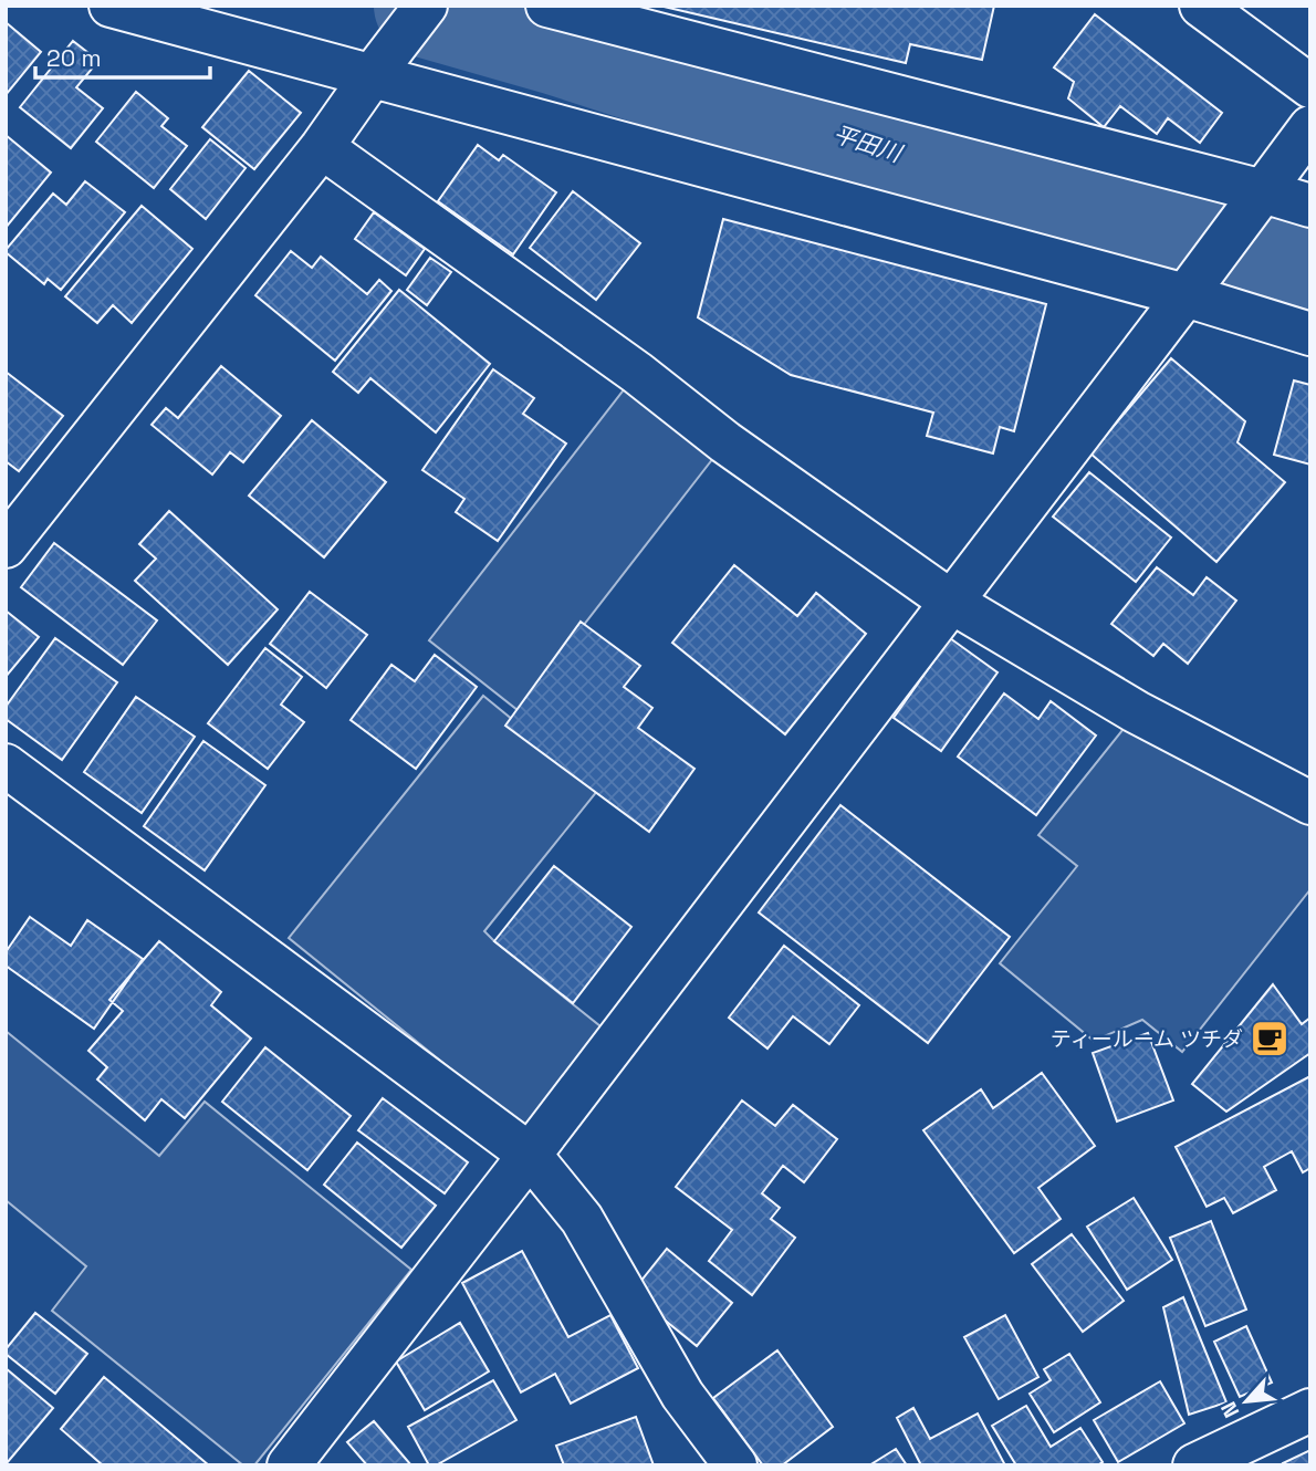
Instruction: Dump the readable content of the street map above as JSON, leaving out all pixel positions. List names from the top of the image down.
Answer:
{
  "water": ["平田川"],
  "places": {
    "cafe": ["ティールーム ツチダ"]
  },
  "scale_bar": "20 m",
  "north": "bottom left"
}
